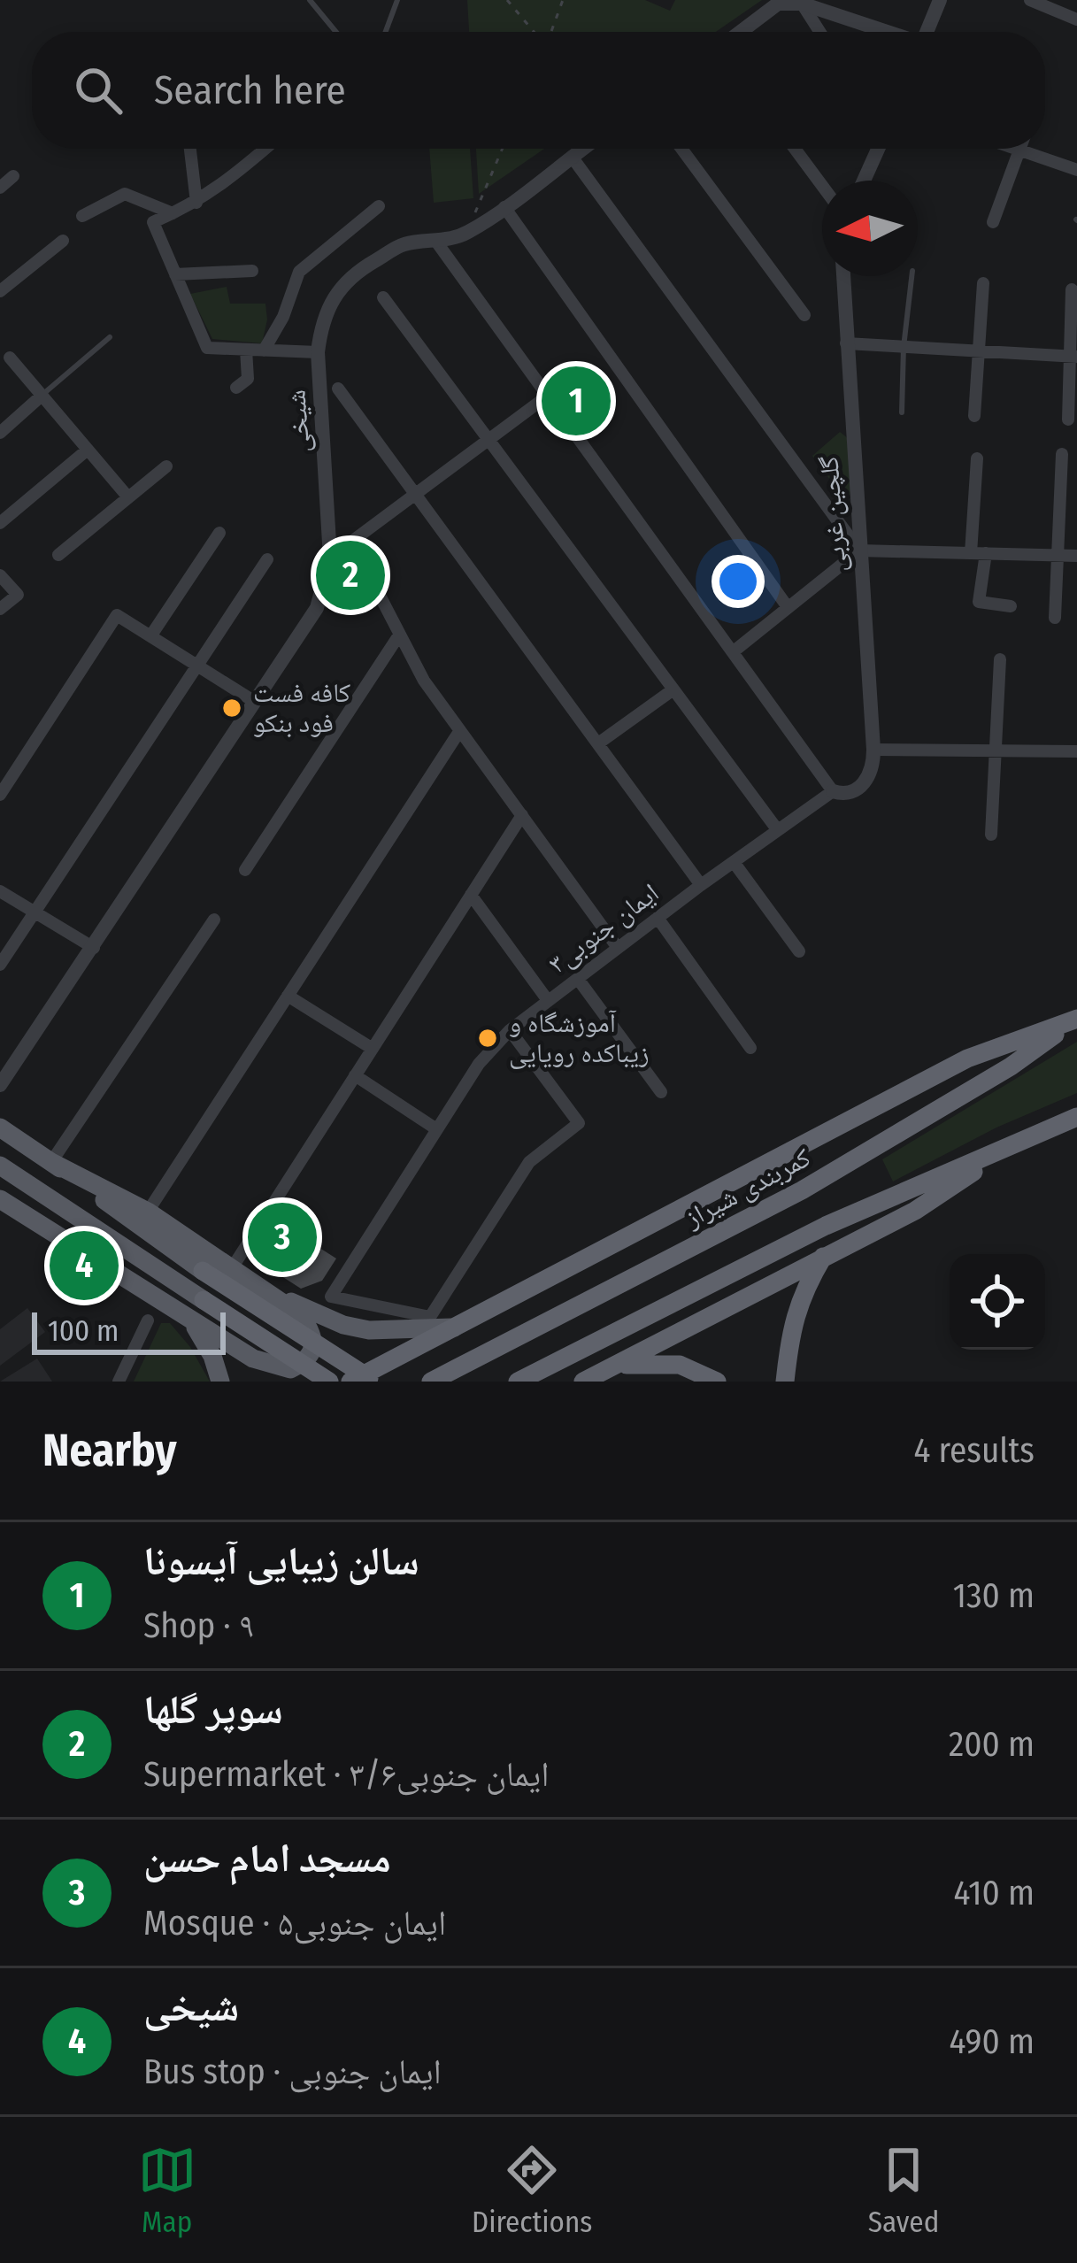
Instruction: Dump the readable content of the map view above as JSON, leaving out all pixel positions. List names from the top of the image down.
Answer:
{
  "streets": {
    "highway": ["کمربندی شیراز"],
    "street": ["شیخی", "گلچین غربی", "ایمان جنوبی۳"]
  },
  "places": ["کافه فست فود بنکو", "آموزشگاه و زیباکده رویایی"],
  "scale_bar": "100 m",
  "north": "left",
  "page": {
    "search": "Search here",
    "pins": [
      "1",
      "2",
      "3",
      "4"
    ],
    "scale": "100 m",
    "heading": ["Nearby", "4 results"],
    "list": [
      {
        "mark": "1",
        "name": "سالن زیبایی آیسونا",
        "note": "Shop · ۹",
        "value": "130 m"
      },
      {
        "mark": "2",
        "name": "سوپر گلها",
        "note": "Supermarket · ایمان جنوبی۳/۶",
        "value": "200 m"
      },
      {
        "mark": "3",
        "name": "مسجد امام حسن",
        "note": "Mosque · ایمان جنوبی۵",
        "value": "410 m"
      },
      {
        "mark": "4",
        "name": "شیخی",
        "note": "Bus stop · ایمان جنوبی",
        "value": "490 m"
      }
    ],
    "nav": ["Map", "Directions", "Saved"]
  }
}
